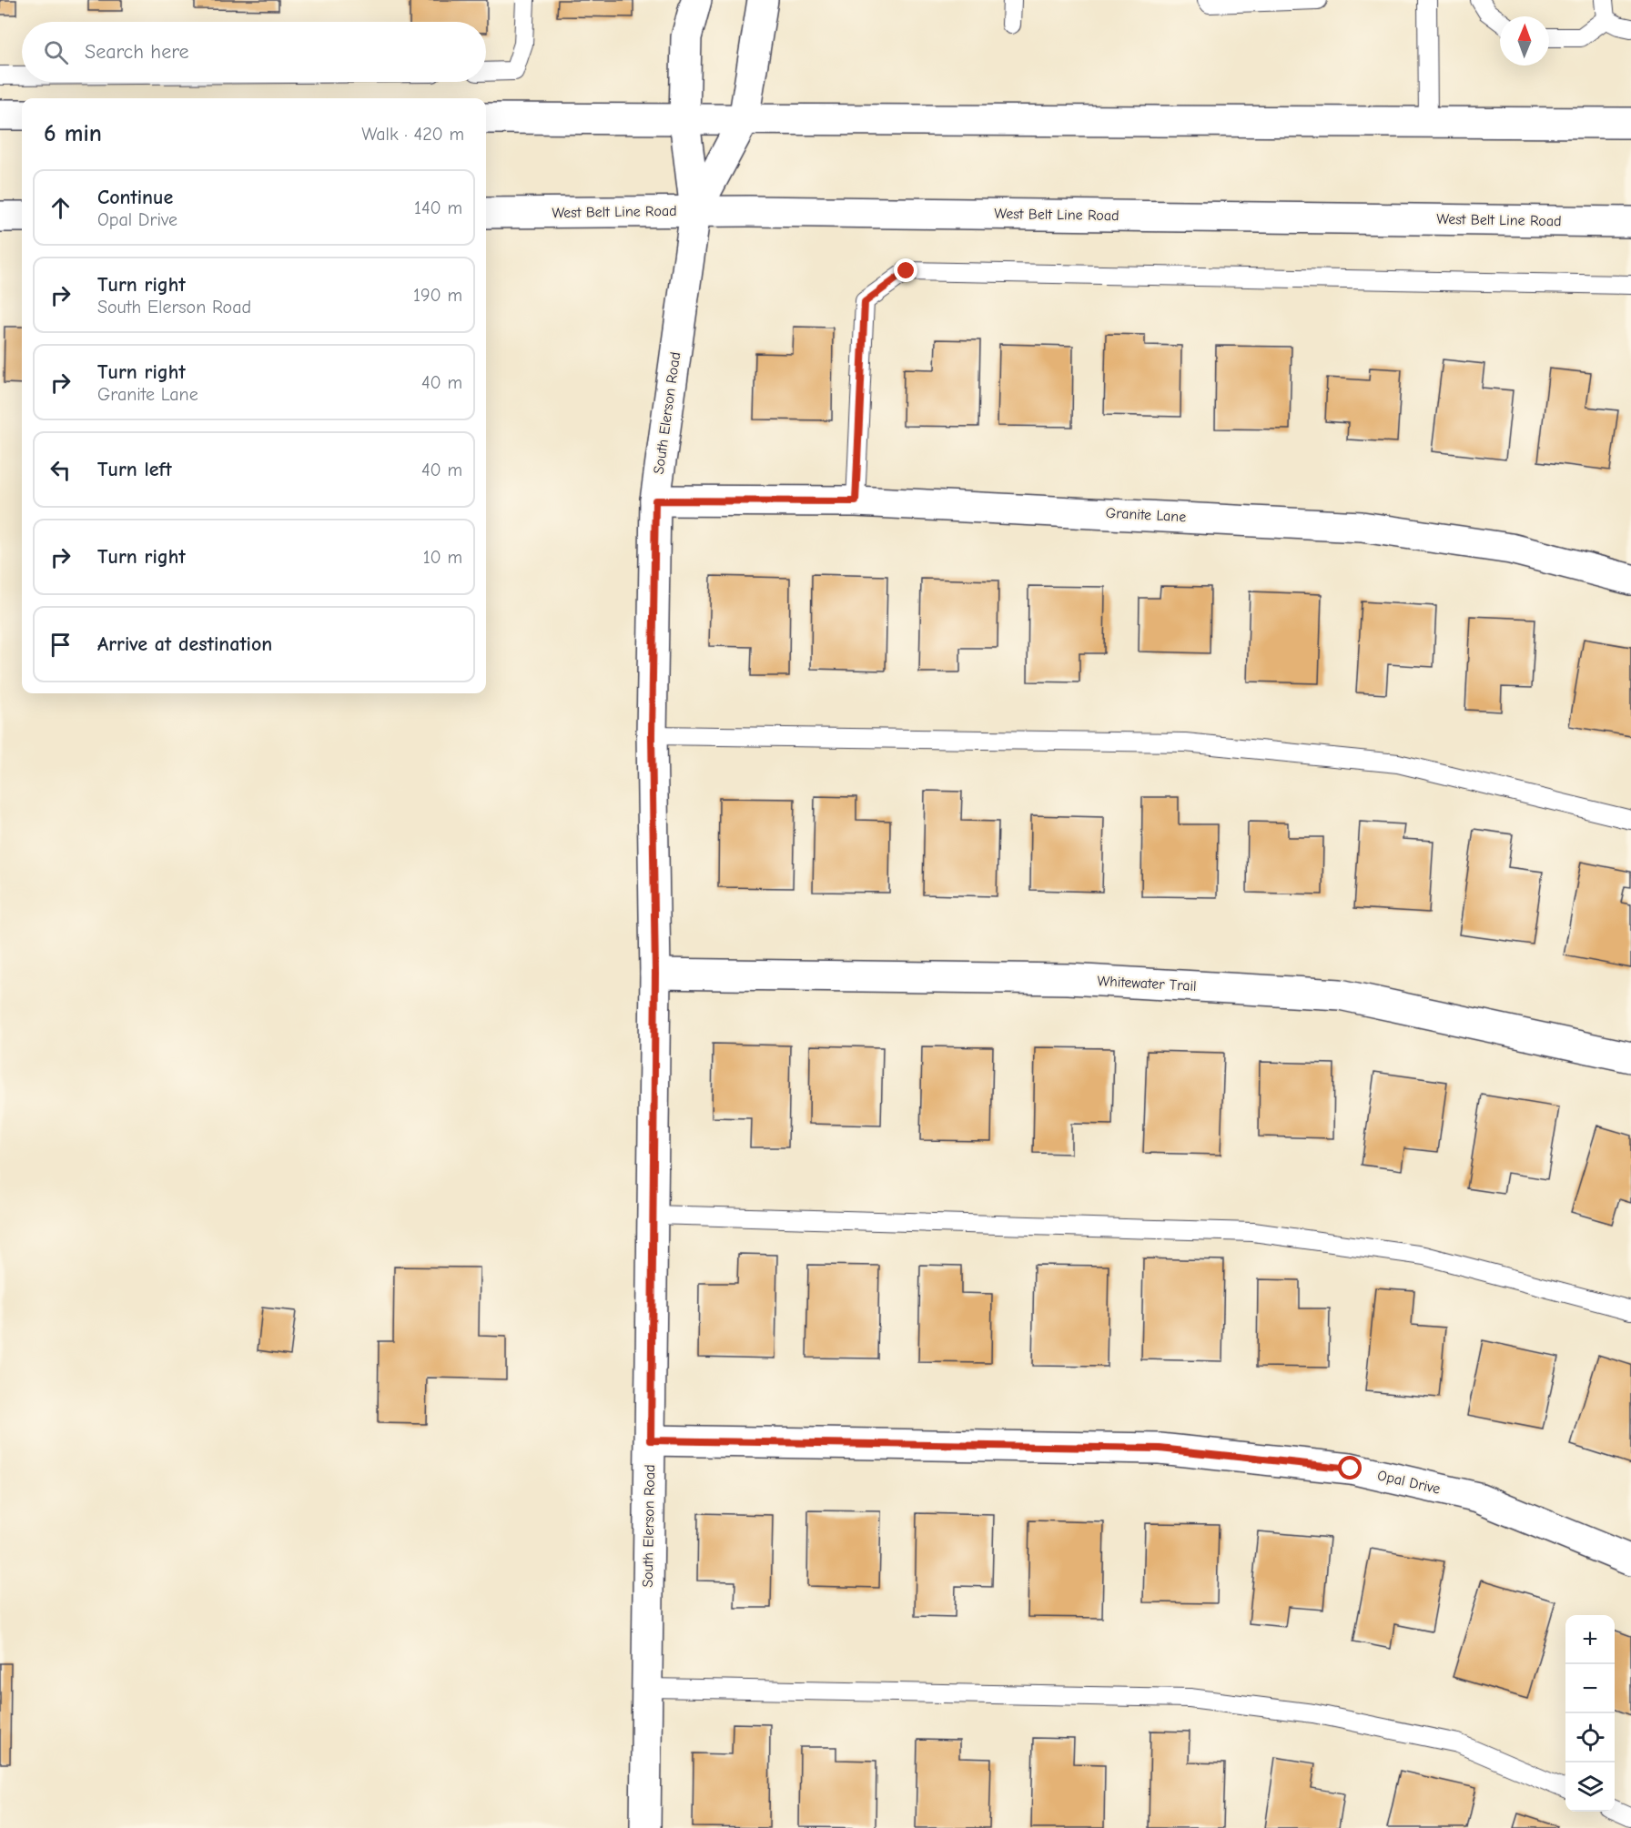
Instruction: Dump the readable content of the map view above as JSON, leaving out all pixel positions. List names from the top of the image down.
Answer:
{
  "streets": {
    "street": [
      "West Belt Line Road",
      "South Elerson Road",
      "Granite Lane",
      "Whitewater Trail",
      "Opal Drive"
    ]
  },
  "crossings": [
    ["West Belt Line Road", "South Elerson Road"],
    ["South Elerson Road", "Granite Lane"],
    ["South Elerson Road", "Whitewater Trail"],
    ["South Elerson Road", "Opal Drive"]
  ],
  "north": "top",
  "page": {
    "search": "Search here",
    "heading": ["6 min", "Walk · 420 m"],
    "list": [
      ["Continue", "Opal Drive", "140 m"],
      ["Turn right", "South Elerson Road", "190 m"],
      ["Turn right", "Granite Lane", "40 m"],
      ["Turn left", "40 m"],
      ["Turn right", "10 m"],
      "Arrive at destination"
    ],
    "map_buttons": ["+", "−"]
  }
}
